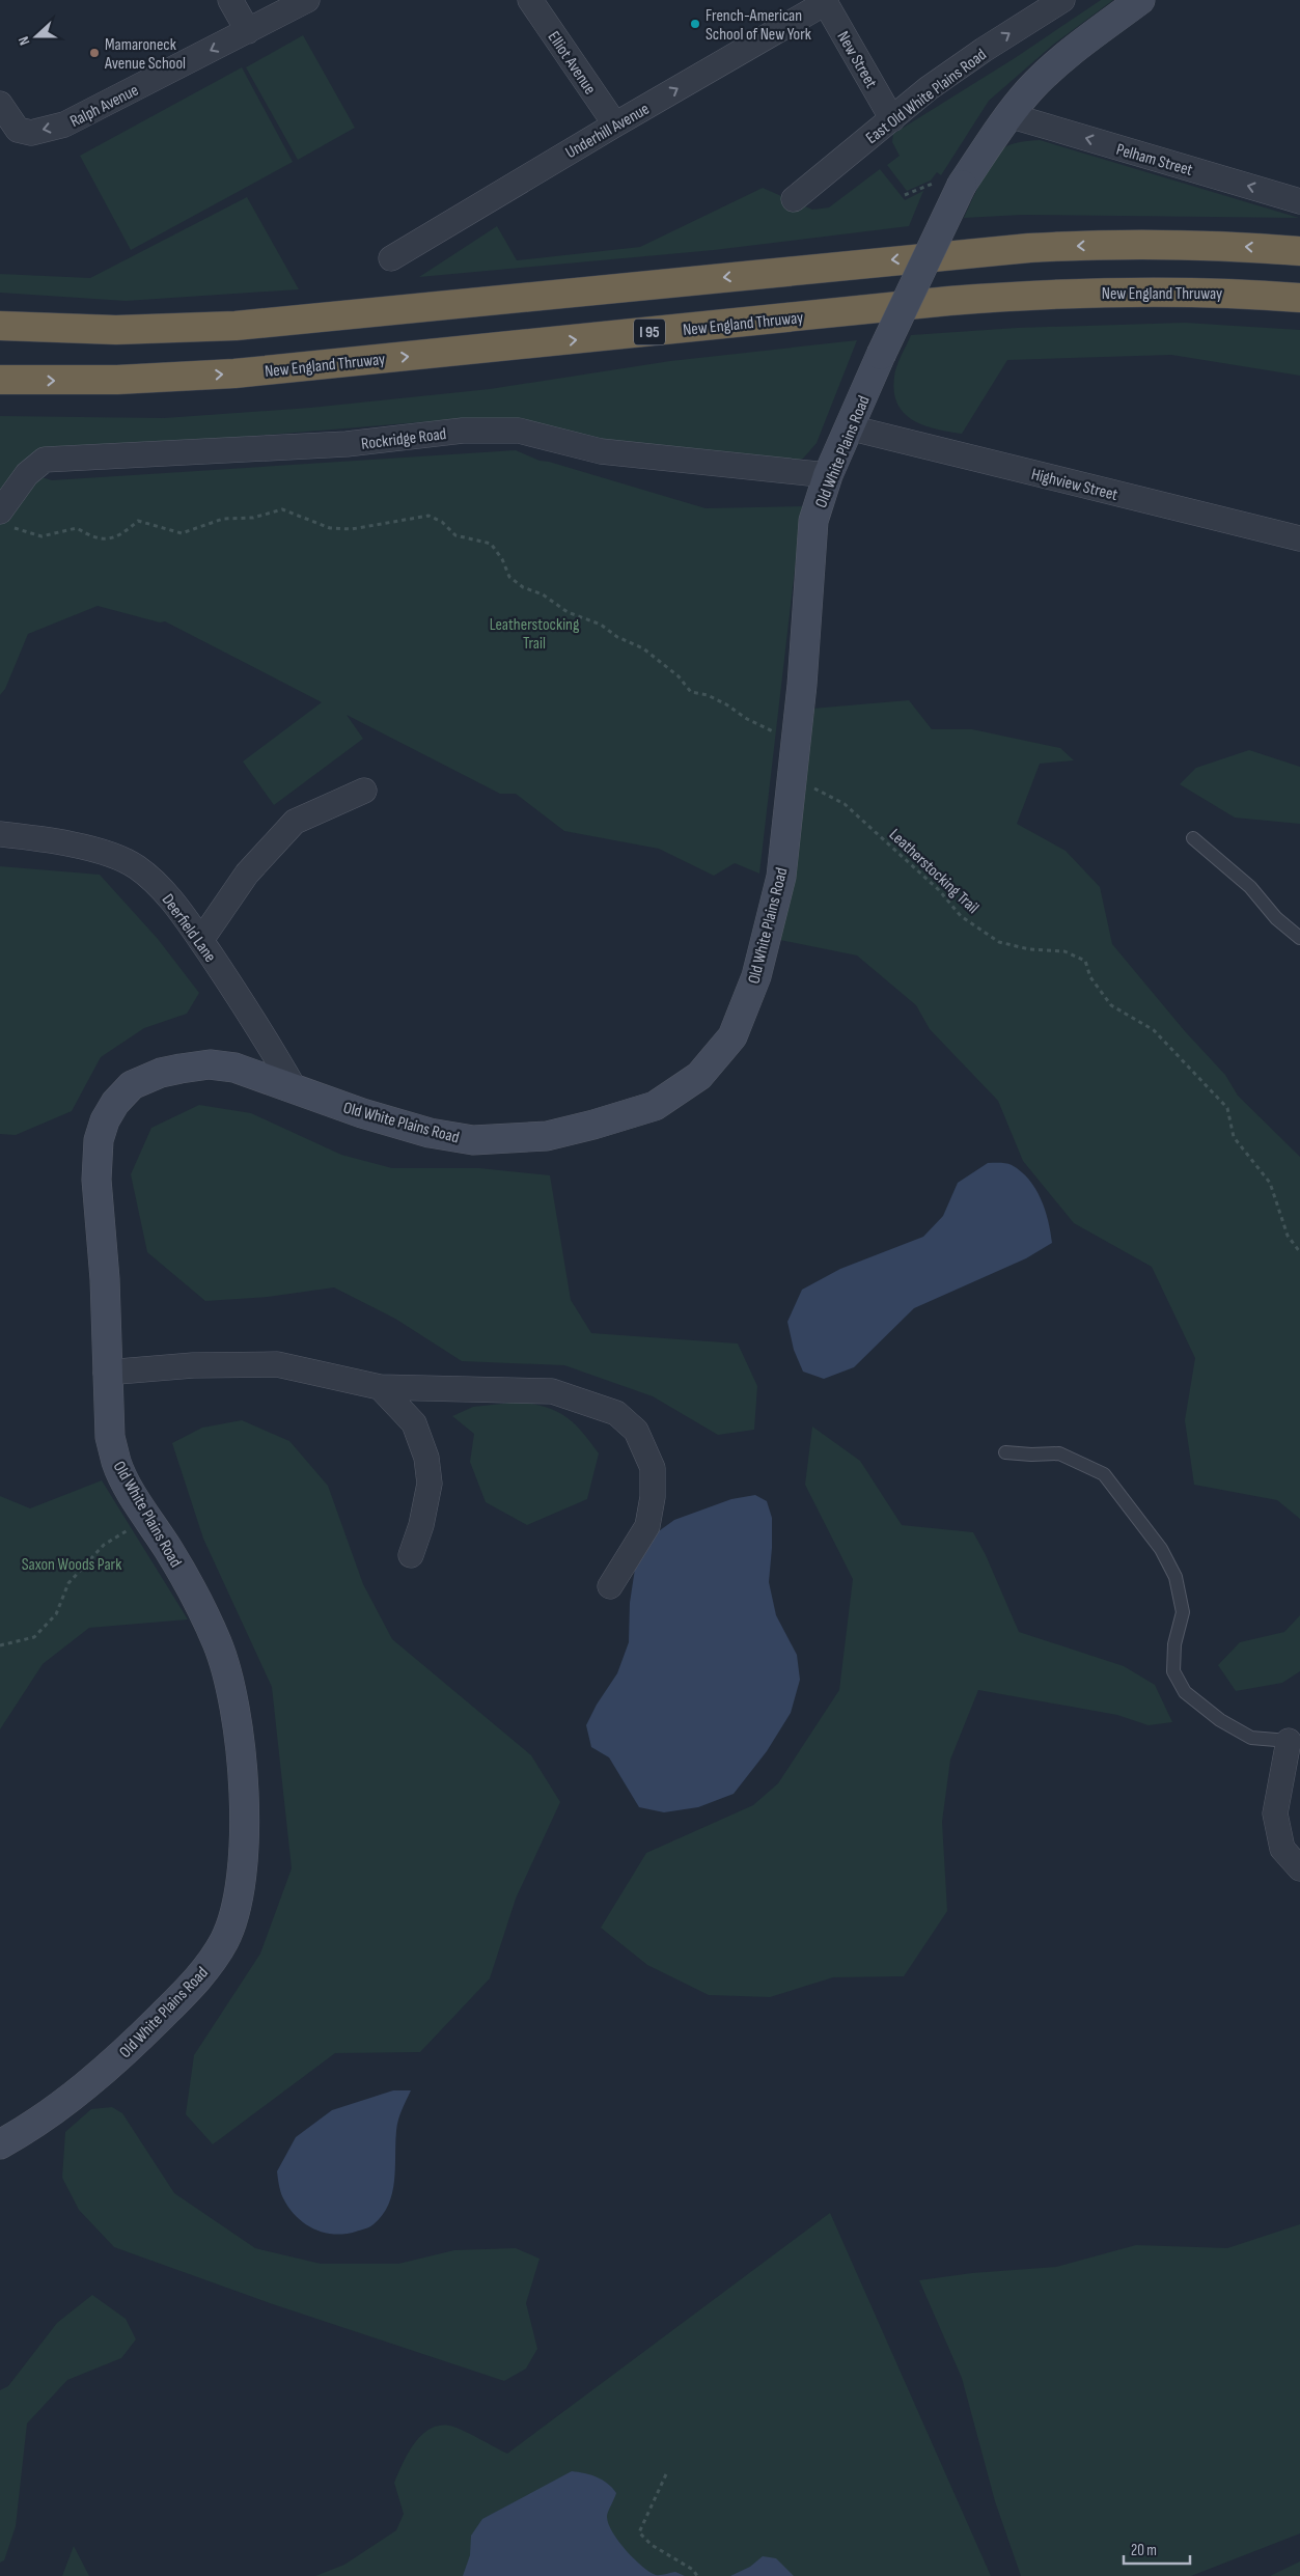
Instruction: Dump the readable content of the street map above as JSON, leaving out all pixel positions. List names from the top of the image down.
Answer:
{
  "streets": {
    "highway": ["New England Thruway", "I 95"],
    "street": [
      "New Street",
      "Elliot Avenue",
      "East Old White Plains Road",
      "Ralph Avenue",
      "Underhill Avenue",
      "Pelham Street",
      "Rockridge Road",
      "Old White Plains Road",
      "Highview Street",
      "Deerfield Lane"
    ],
    "path": ["Leatherstocking Trail"]
  },
  "crossings": [
    ["New Street", "East Old White Plains Road"],
    ["New Street", "Underhill Avenue"],
    ["Elliot Avenue", "Underhill Avenue"],
    ["Pelham Street", "Old White Plains Road"],
    ["Rockridge Road", "Old White Plains Road"],
    ["Old White Plains Road", "Highview Street"],
    ["Old White Plains Road", "Deerfield Lane"]
  ],
  "one_way": [
    "East Old White Plains Road",
    "Ralph Avenue",
    "Underhill Avenue",
    "Pelham Street"
  ],
  "parks": ["Leatherstocking Trail", "Saxon Woods Park"],
  "places": ["French-American School of New York", "Mamaroneck Avenue School"],
  "scale_bar": "20 m",
  "north": "left"
}
